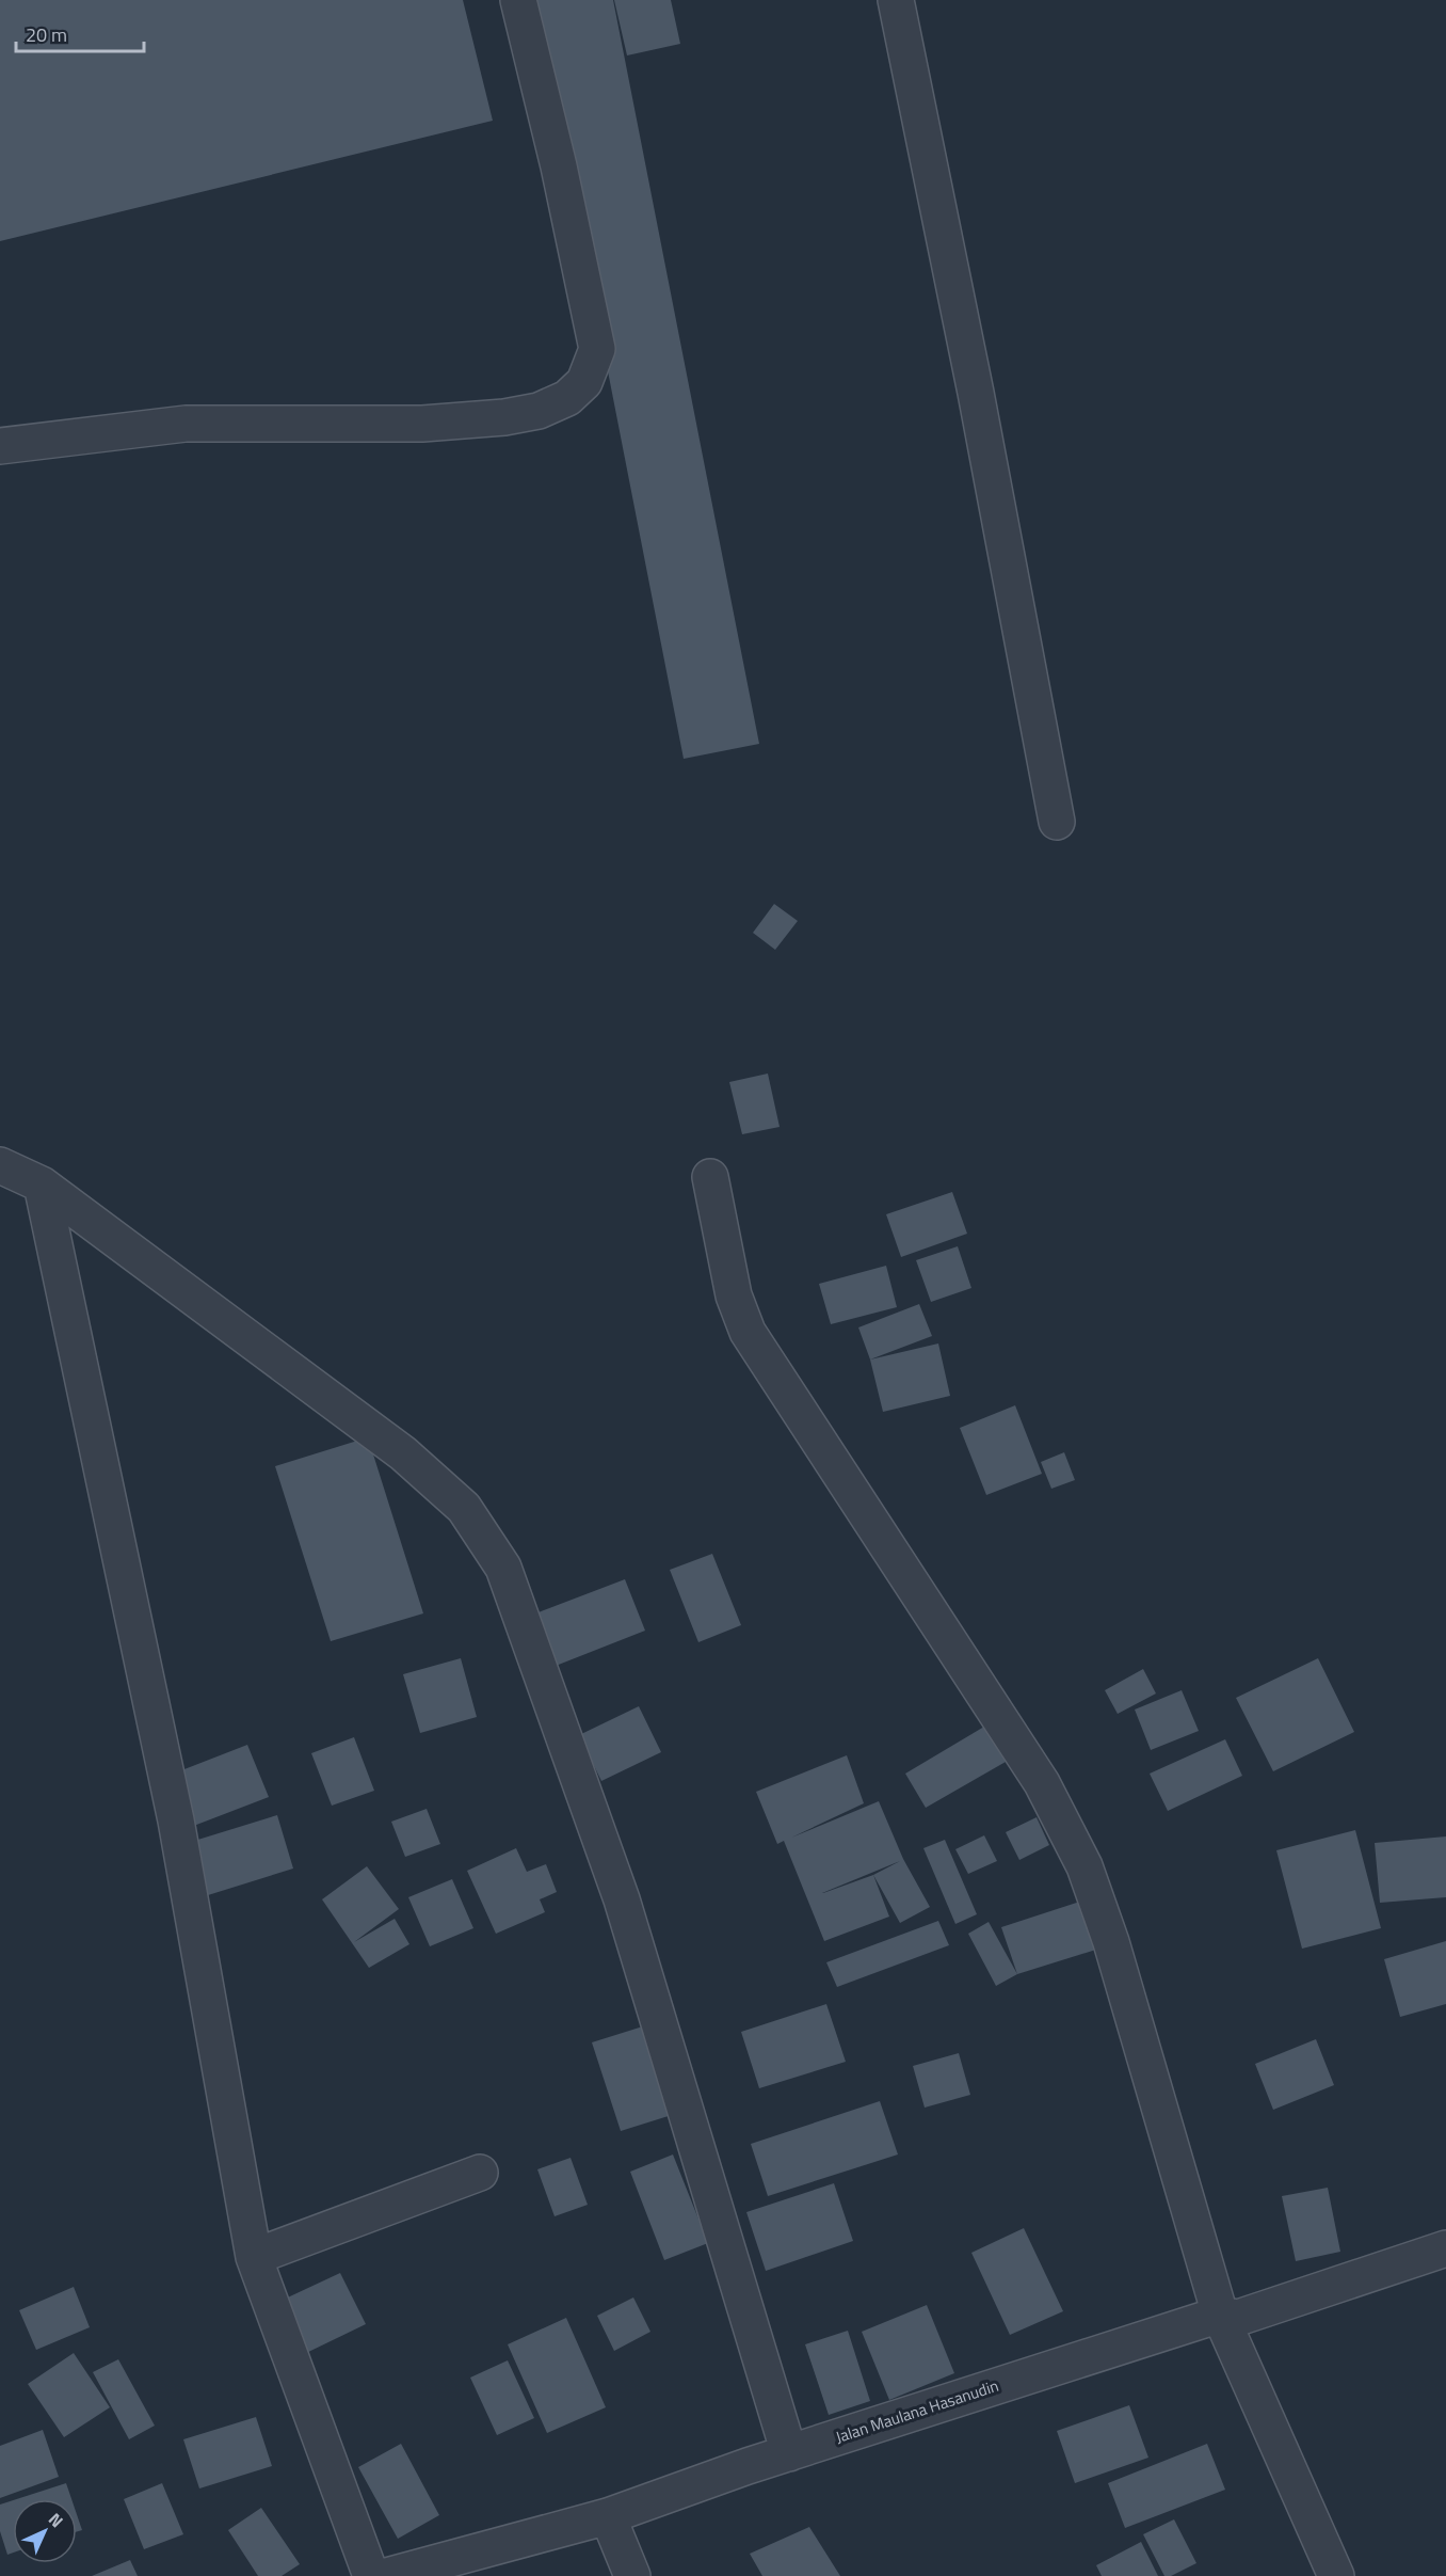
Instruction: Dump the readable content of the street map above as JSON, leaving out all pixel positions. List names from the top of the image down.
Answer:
{
  "streets": {
    "street": ["Jalan Maulana Hasanudin"]
  },
  "scale_bar": "20 m",
  "north": "top right"
}
